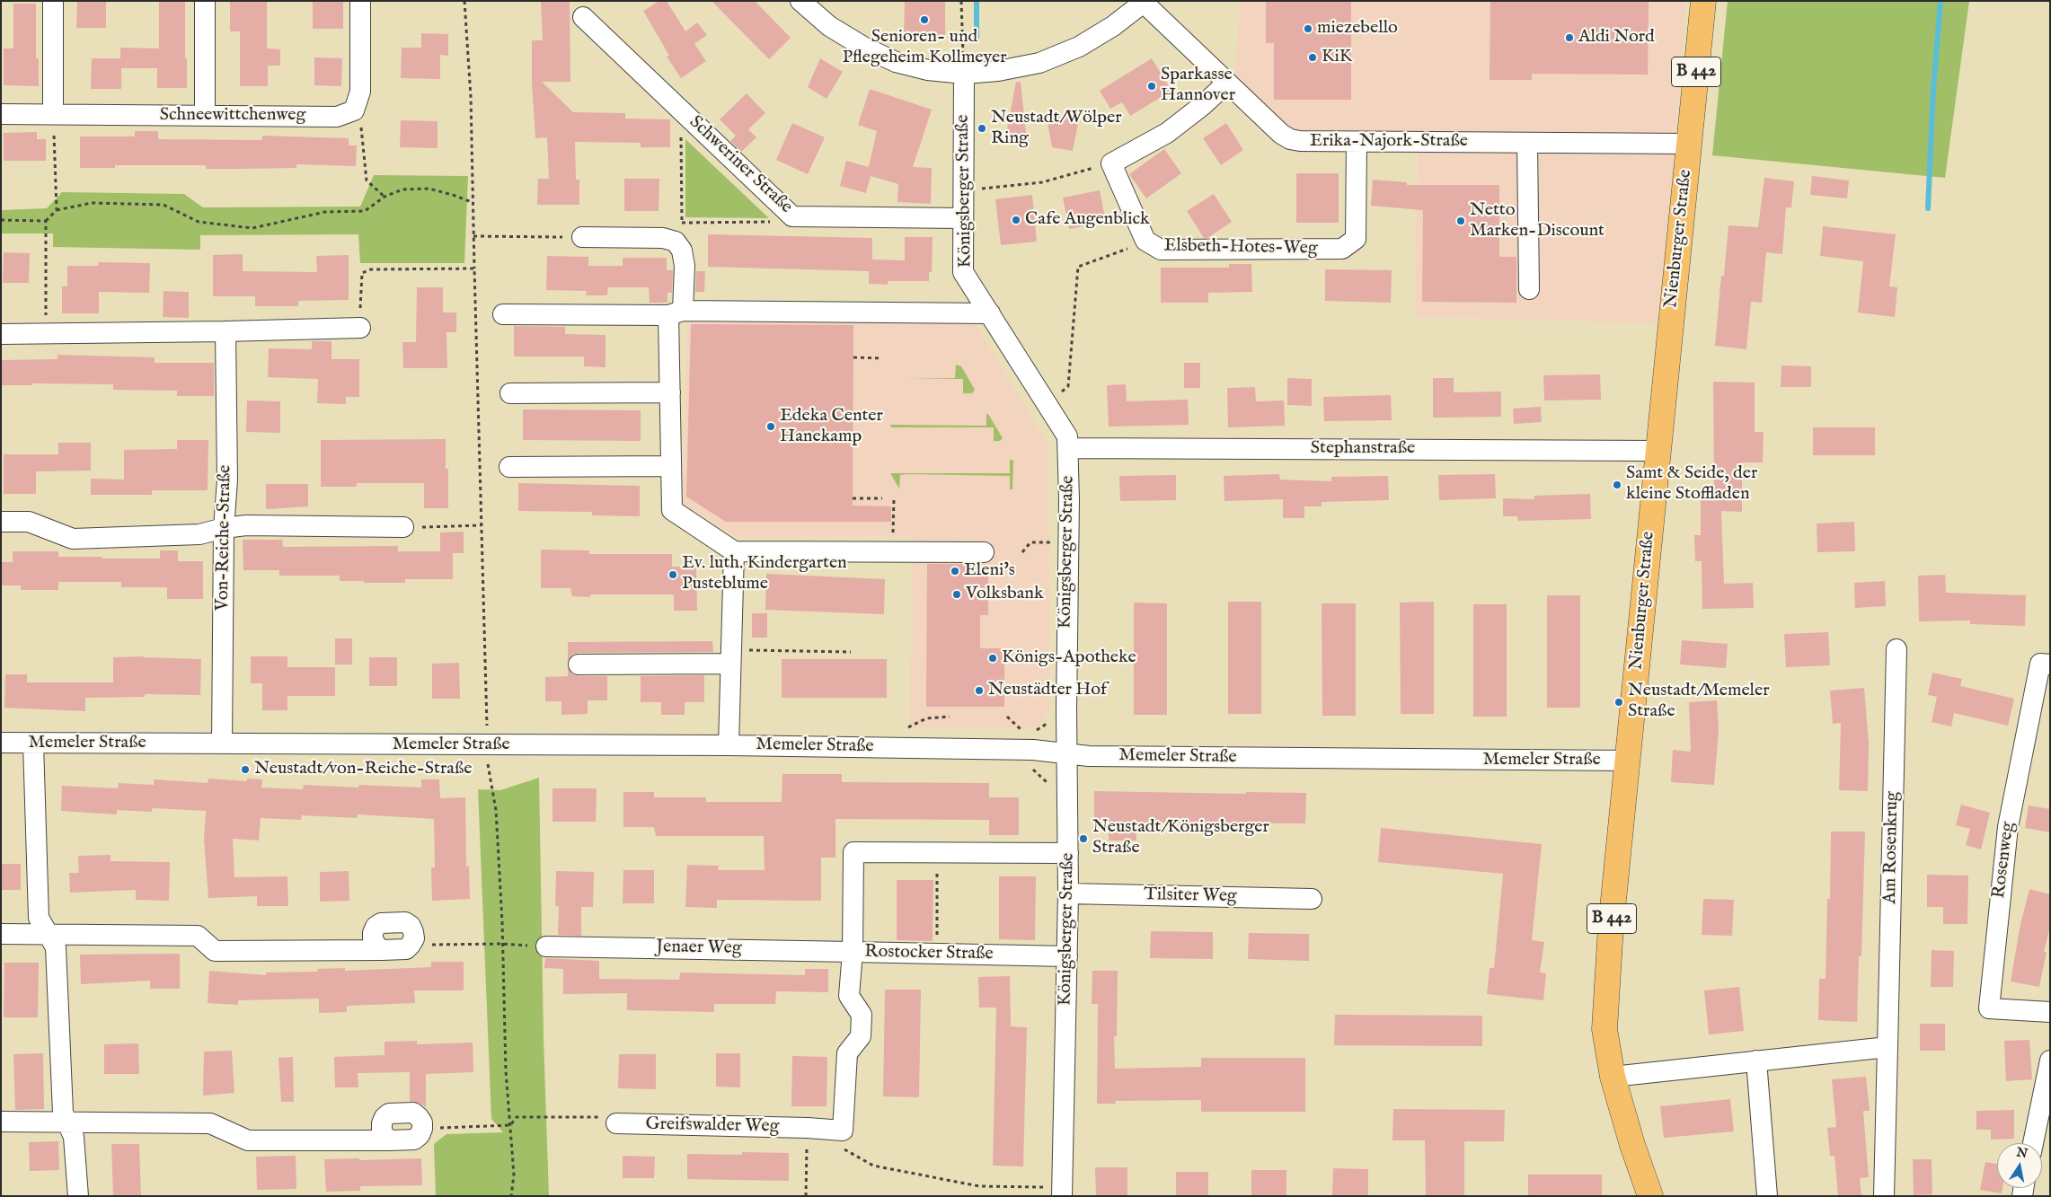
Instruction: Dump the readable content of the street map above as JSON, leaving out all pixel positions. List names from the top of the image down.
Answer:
{
  "streets": {
    "main road": ["B 442", "Nienburger Straße"],
    "street": [
      "Schneewittchenweg",
      "Erika-Najork-Straße",
      "Schweriner Straße",
      "Königsberger Straße",
      "Elsbeth-Hotes-Weg",
      "Stephanstraße",
      "Von-Reiche-Straße",
      "Memeler Straße",
      "Am Rosenkrug",
      "Rosenweg",
      "Tilsiter Weg",
      "Jenaer Weg",
      "Rostocker Straße",
      "Greifswalder Weg"
    ]
  },
  "crossings": [
    ["Erika-Najork-Straße", "Nienburger Straße"],
    ["Erika-Najork-Straße", "Elsbeth-Hotes-Weg"],
    ["Schweriner Straße", "Königsberger Straße"],
    ["Königsberger Straße", "Stephanstraße"],
    ["Königsberger Straße", "Memeler Straße"],
    ["Königsberger Straße", "Tilsiter Weg"],
    ["Königsberger Straße", "Rostocker Straße"],
    ["Nienburger Straße", "Stephanstraße"],
    ["Nienburger Straße", "Memeler Straße"],
    ["Von-Reiche-Straße", "Memeler Straße"],
    ["Jenaer Weg", "Rostocker Straße"],
    ["Rostocker Straße", "Greifswalder Weg"]
  ],
  "places": [
    "Senioren- und Pflegeheim Kollmeyer",
    "miezebello",
    "Aldi Nord",
    "KiK",
    "Sparkasse Hannover",
    "Neustadt/Wölper Ring",
    "Cafe Augenblick",
    "Netto Marken-Discount",
    "Edeka Center Hanekamp",
    "Samt & Seide, der kleine Stoffladen",
    "Eleni's",
    "Ev. luth. Kindergarten Pusteblume",
    "Volksbank",
    "Königs-Apotheke",
    "Neustädter Hof",
    "Neustadt/Memeler Straße",
    "Neustadt/von-Reiche-Straße",
    "Neustadt/Königsberger Straße"
  ],
  "north": "top"
}
